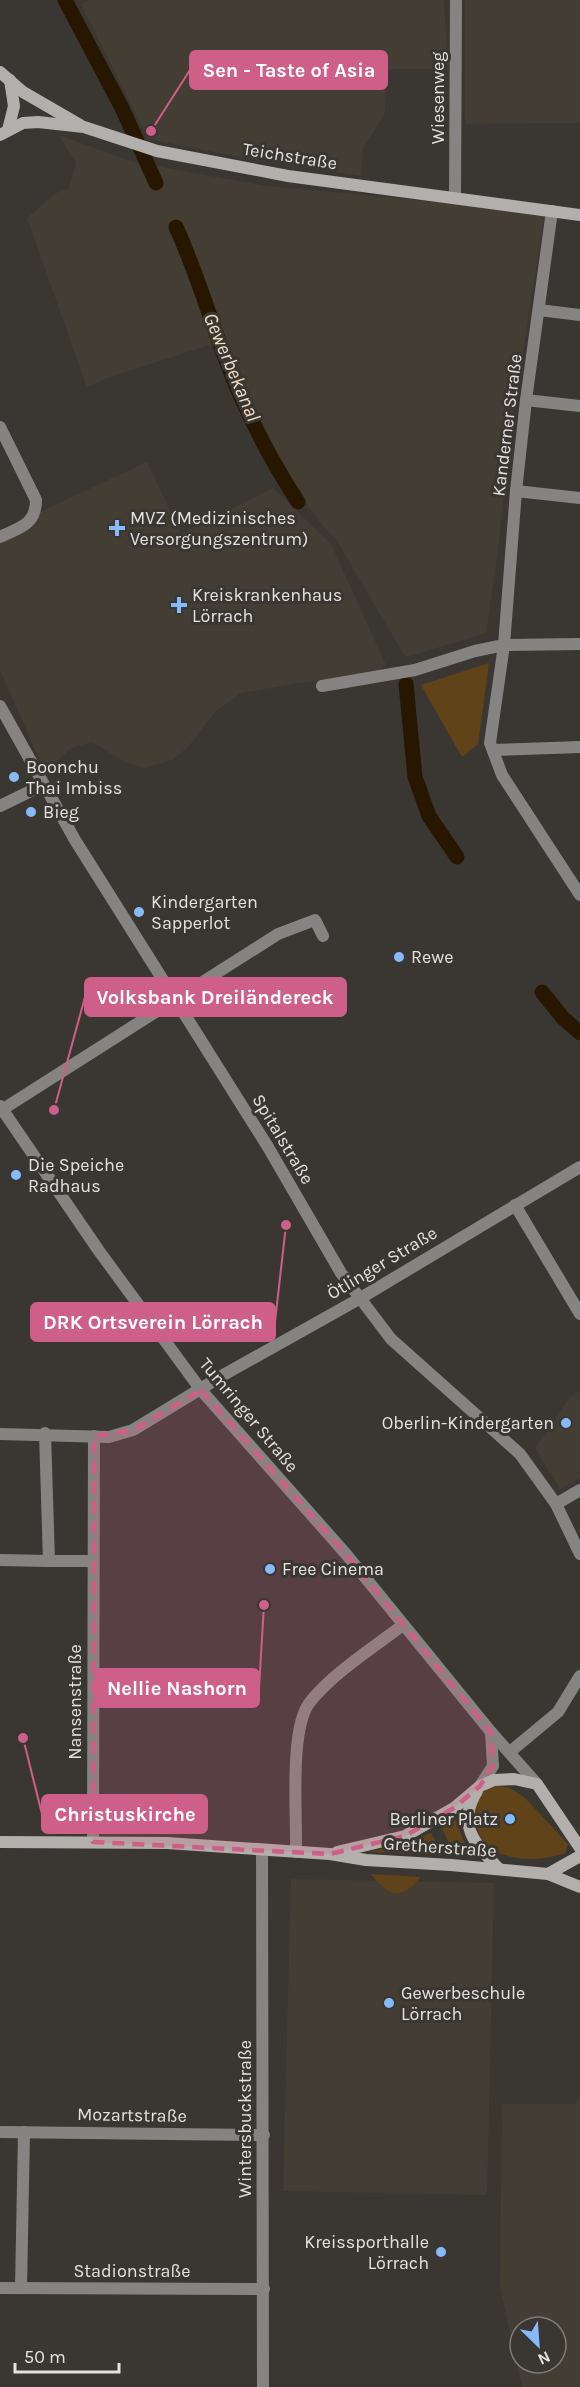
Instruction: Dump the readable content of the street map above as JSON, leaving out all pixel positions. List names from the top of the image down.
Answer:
{
  "streets": {
    "main road": ["Teichstraße", "Tumringer Straße", "Gretherstraße"],
    "street": [
      "Wiesenweg",
      "Kanderner Straße",
      "Spitalstraße",
      "Ötlinger Straße",
      "Nansenstraße",
      "Mozartstraße",
      "Wintersbuckstraße",
      "Stadionstraße"
    ]
  },
  "crossings": [
    ["Wiesenweg", "Teichstraße"],
    ["Teichstraße", "Kanderner Straße"],
    ["Spitalstraße", "Ötlinger Straße"],
    ["Ötlinger Straße", "Tumringer Straße"],
    ["Ötlinger Straße", "Nansenstraße"],
    ["Tumringer Straße", "Gretherstraße"],
    ["Nansenstraße", "Gretherstraße"],
    ["Gretherstraße", "Wintersbuckstraße"],
    ["Mozartstraße", "Wintersbuckstraße"],
    ["Wintersbuckstraße", "Stadionstraße"]
  ],
  "water": ["Gewerbekanal"],
  "places": {
    "other": [
      "Sen - Taste of Asia",
      "Boonchu Thai Imbiss",
      "Bieg",
      "Kindergarten Sapperlot",
      "Rewe",
      "Volksbank Dreiländereck",
      "Die Speiche Radhaus",
      "DRK Ortsverein Lörrach",
      "Oberlin-Kindergarten",
      "Free Cinema",
      "Nellie Nashorn",
      "Christuskirche",
      "Berliner Platz",
      "Gewerbeschule Lörrach",
      "Kreissporthalle Lörrach"
    ],
    "health": ["MVZ (Medizinisches Versorgungszentrum)", "Kreiskrankenhaus Lörrach"]
  },
  "scale_bar": "50 m",
  "north": "bottom right"
}
